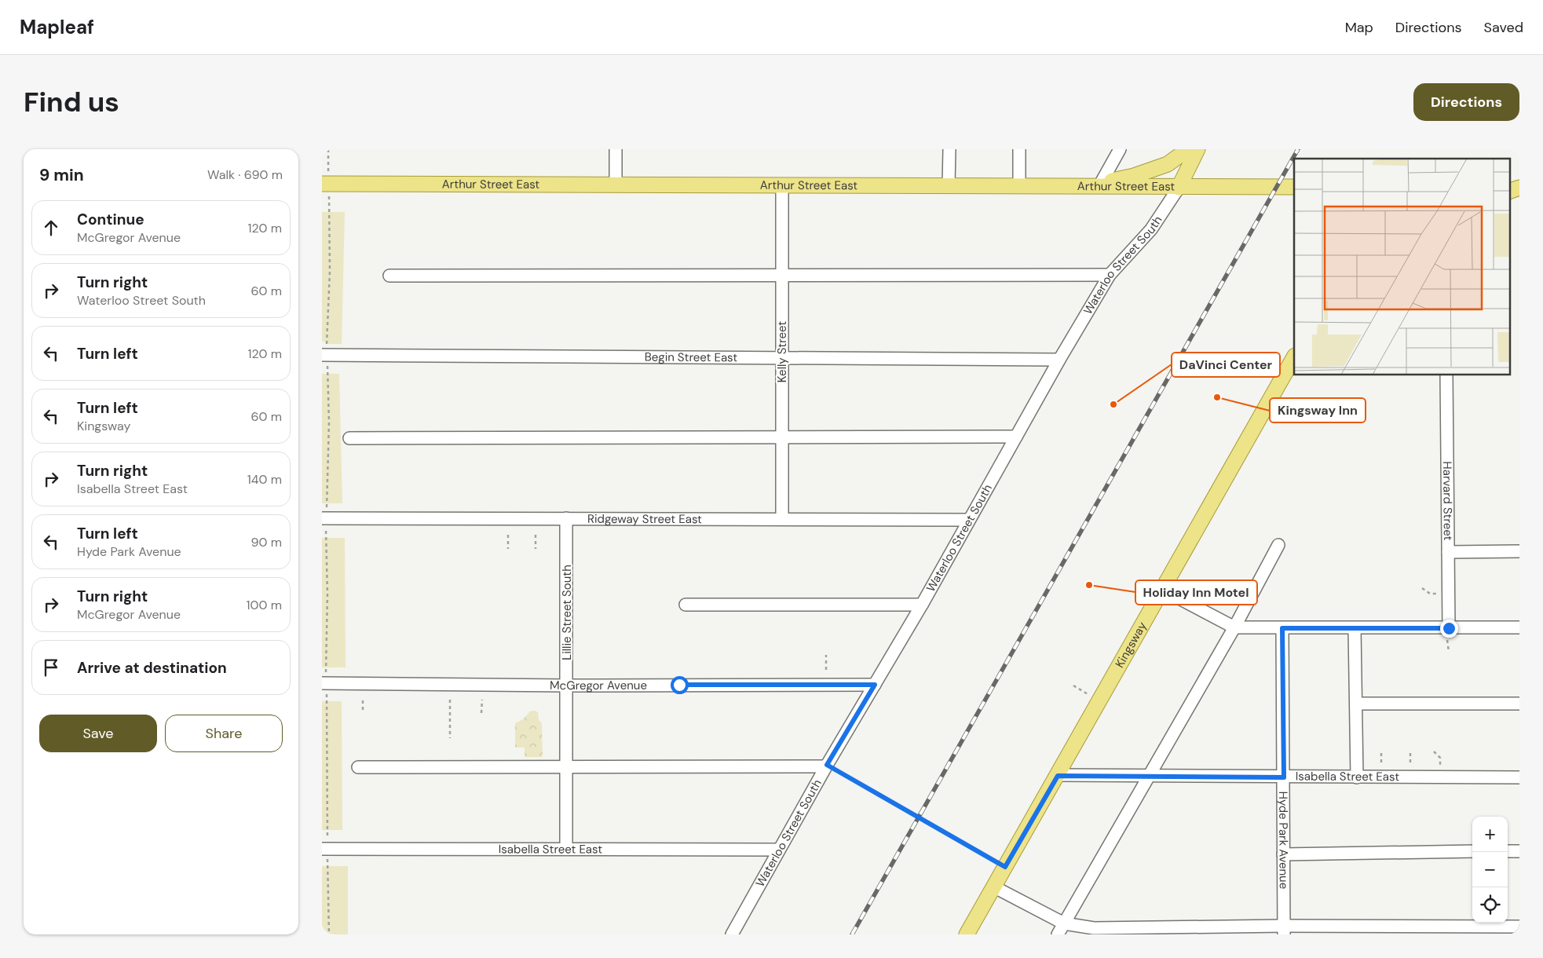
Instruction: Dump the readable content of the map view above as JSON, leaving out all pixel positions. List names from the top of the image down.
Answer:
{
  "streets": {
    "main road": ["Arthur Street East", "Waterloo Street South", "Kingsway"],
    "street": [
      "Kelly Street",
      "Begin Street East",
      "Harvard Street",
      "Ridgeway Street East",
      "Lillie Street South",
      "McGregor Avenue",
      "Isabella Street East",
      "Hyde Park Avenue"
    ]
  },
  "crossings": [
    ["Arthur Street East", "Waterloo Street South"],
    ["Arthur Street East", "Kelly Street"],
    ["Waterloo Street South", "Begin Street East"],
    ["Waterloo Street South", "Ridgeway Street East"],
    ["Waterloo Street South", "McGregor Avenue"],
    ["Waterloo Street South", "Isabella Street East"],
    ["Kelly Street", "Begin Street East"],
    ["Kelly Street", "Ridgeway Street East"],
    ["Ridgeway Street East", "Lillie Street South"],
    ["Lillie Street South", "McGregor Avenue"],
    ["Lillie Street South", "Isabella Street East"],
    ["Kingsway", "Isabella Street East"],
    ["Isabella Street East", "Hyde Park Avenue"]
  ],
  "places": ["Kingsway Inn", "DaVinci Center", "Holiday Inn Motel"],
  "page": {
    "header": "Mapleaf",
    "nav": ["Map", "Directions", "Saved"],
    "buttons": [
      "Directions",
      ["Save", "Share"]
    ],
    "title": "Find us",
    "heading": ["9 min", "Walk · 690 m"],
    "list": [
      ["Continue", "McGregor Avenue", "120 m"],
      ["Turn right", "Waterloo Street South", "60 m"],
      ["Turn left", "120 m"],
      ["Turn left", "Kingsway", "60 m"],
      ["Turn right", "Isabella Street East", "140 m"],
      ["Turn left", "Hyde Park Avenue", "90 m"],
      ["Turn right", "McGregor Avenue", "100 m"],
      "Arrive at destination"
    ],
    "map_buttons": ["+", "−"]
  }
}
